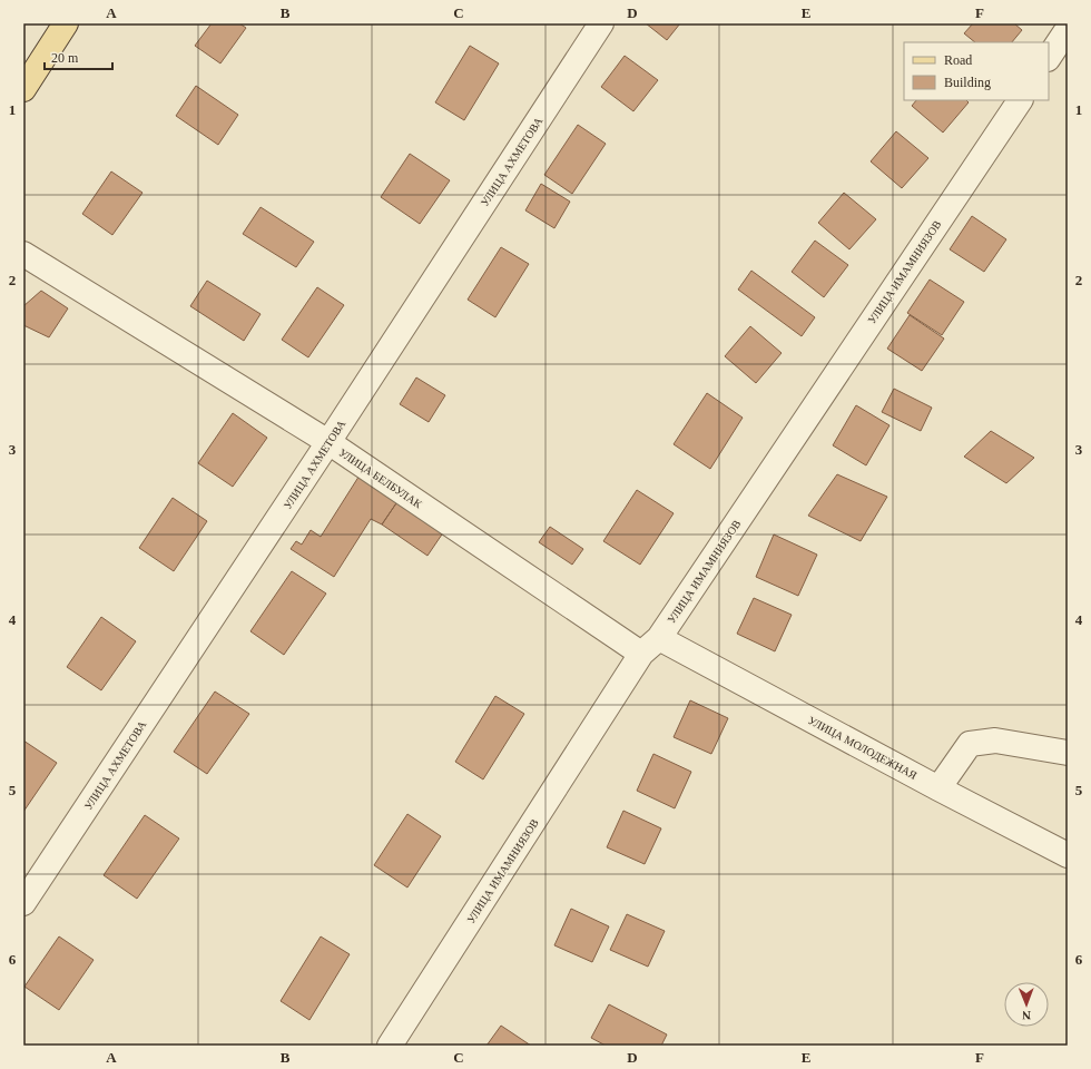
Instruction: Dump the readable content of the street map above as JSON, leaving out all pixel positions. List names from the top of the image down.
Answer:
{
  "streets": {
    "street": [
      "УЛИЦА АХМЕТОВА",
      "УЛИЦА ИМАМНИЯЗОВ",
      "УЛИЦА БЕЛБУЛАК",
      "УЛИЦА МОЛОДЕЖНАЯ"
    ]
  },
  "crossings": [
    ["УЛИЦА АХМЕТОВА", "УЛИЦА БЕЛБУЛАК"],
    ["УЛИЦА ИМАМНИЯЗОВ", "УЛИЦА БЕЛБУЛАК"],
    ["УЛИЦА ИМАМНИЯЗОВ", "УЛИЦА МОЛОДЕЖНАЯ"]
  ],
  "legend": ["Road", "Building"],
  "scale_bar": "20 m",
  "north": "bottom",
  "grid": {
    "columns": [
      "A",
      "B",
      "C",
      "D",
      "E",
      "F"
    ],
    "rows": [
      "1",
      "2",
      "3",
      "4",
      "5",
      "6"
    ]
  }
}
